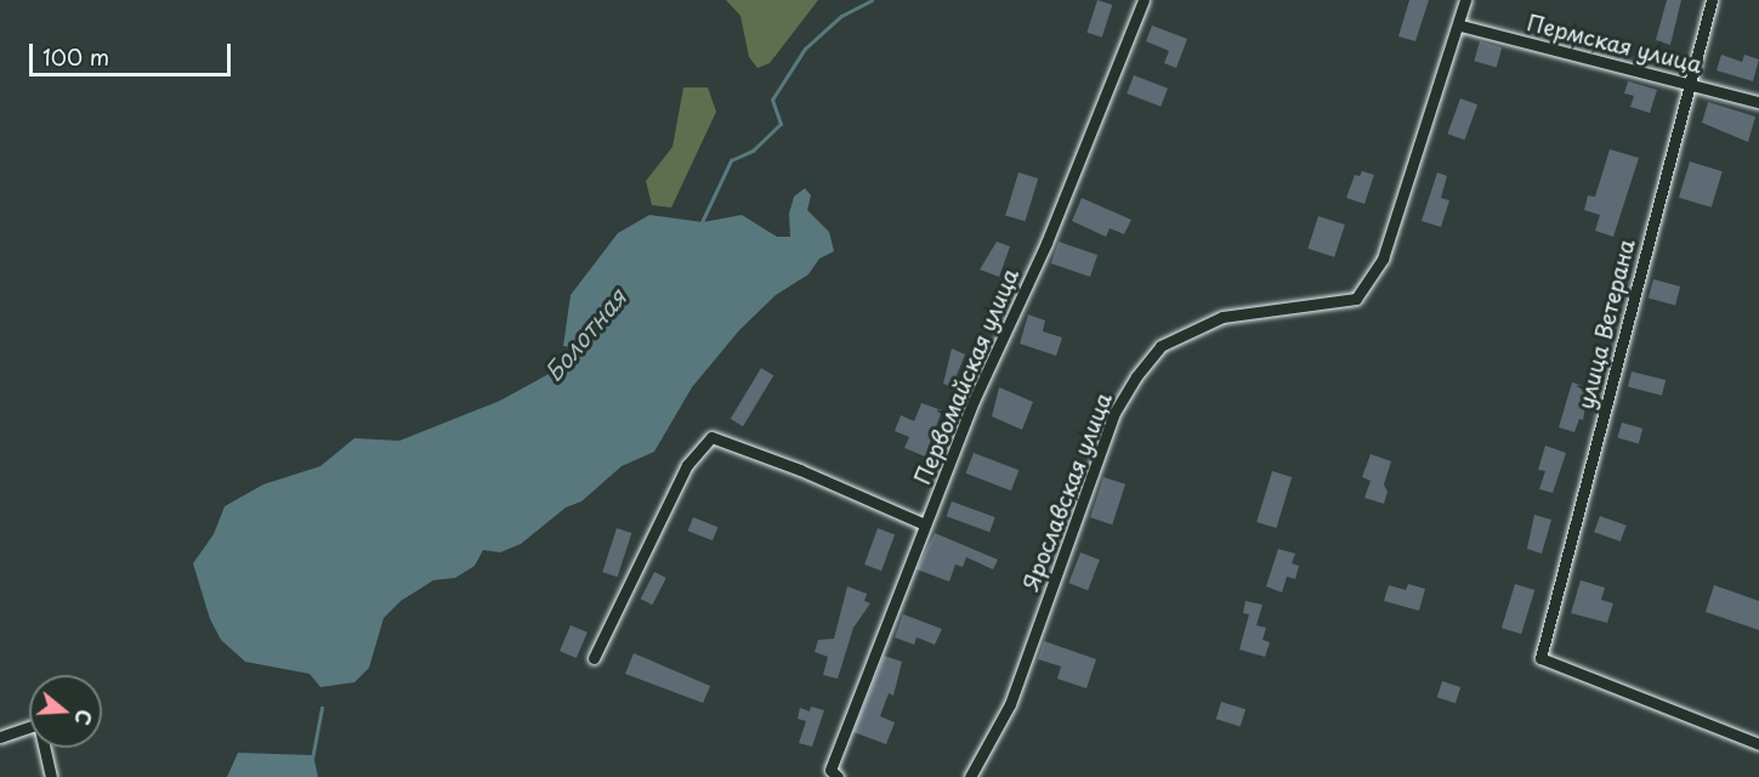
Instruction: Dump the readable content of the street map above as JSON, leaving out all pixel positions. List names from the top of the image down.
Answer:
{
  "streets": {
    "street": [
      "Пермская улица",
      "улица Ветерана",
      "Первомайская улица",
      "Ярославская улица"
    ]
  },
  "crossings": [
    ["Пермская улица", "улица Ветерана"],
    ["Пермская улица", "Ярославская улица"]
  ],
  "water": ["Болотная"],
  "scale_bar": "100 m",
  "north": "right"
}
